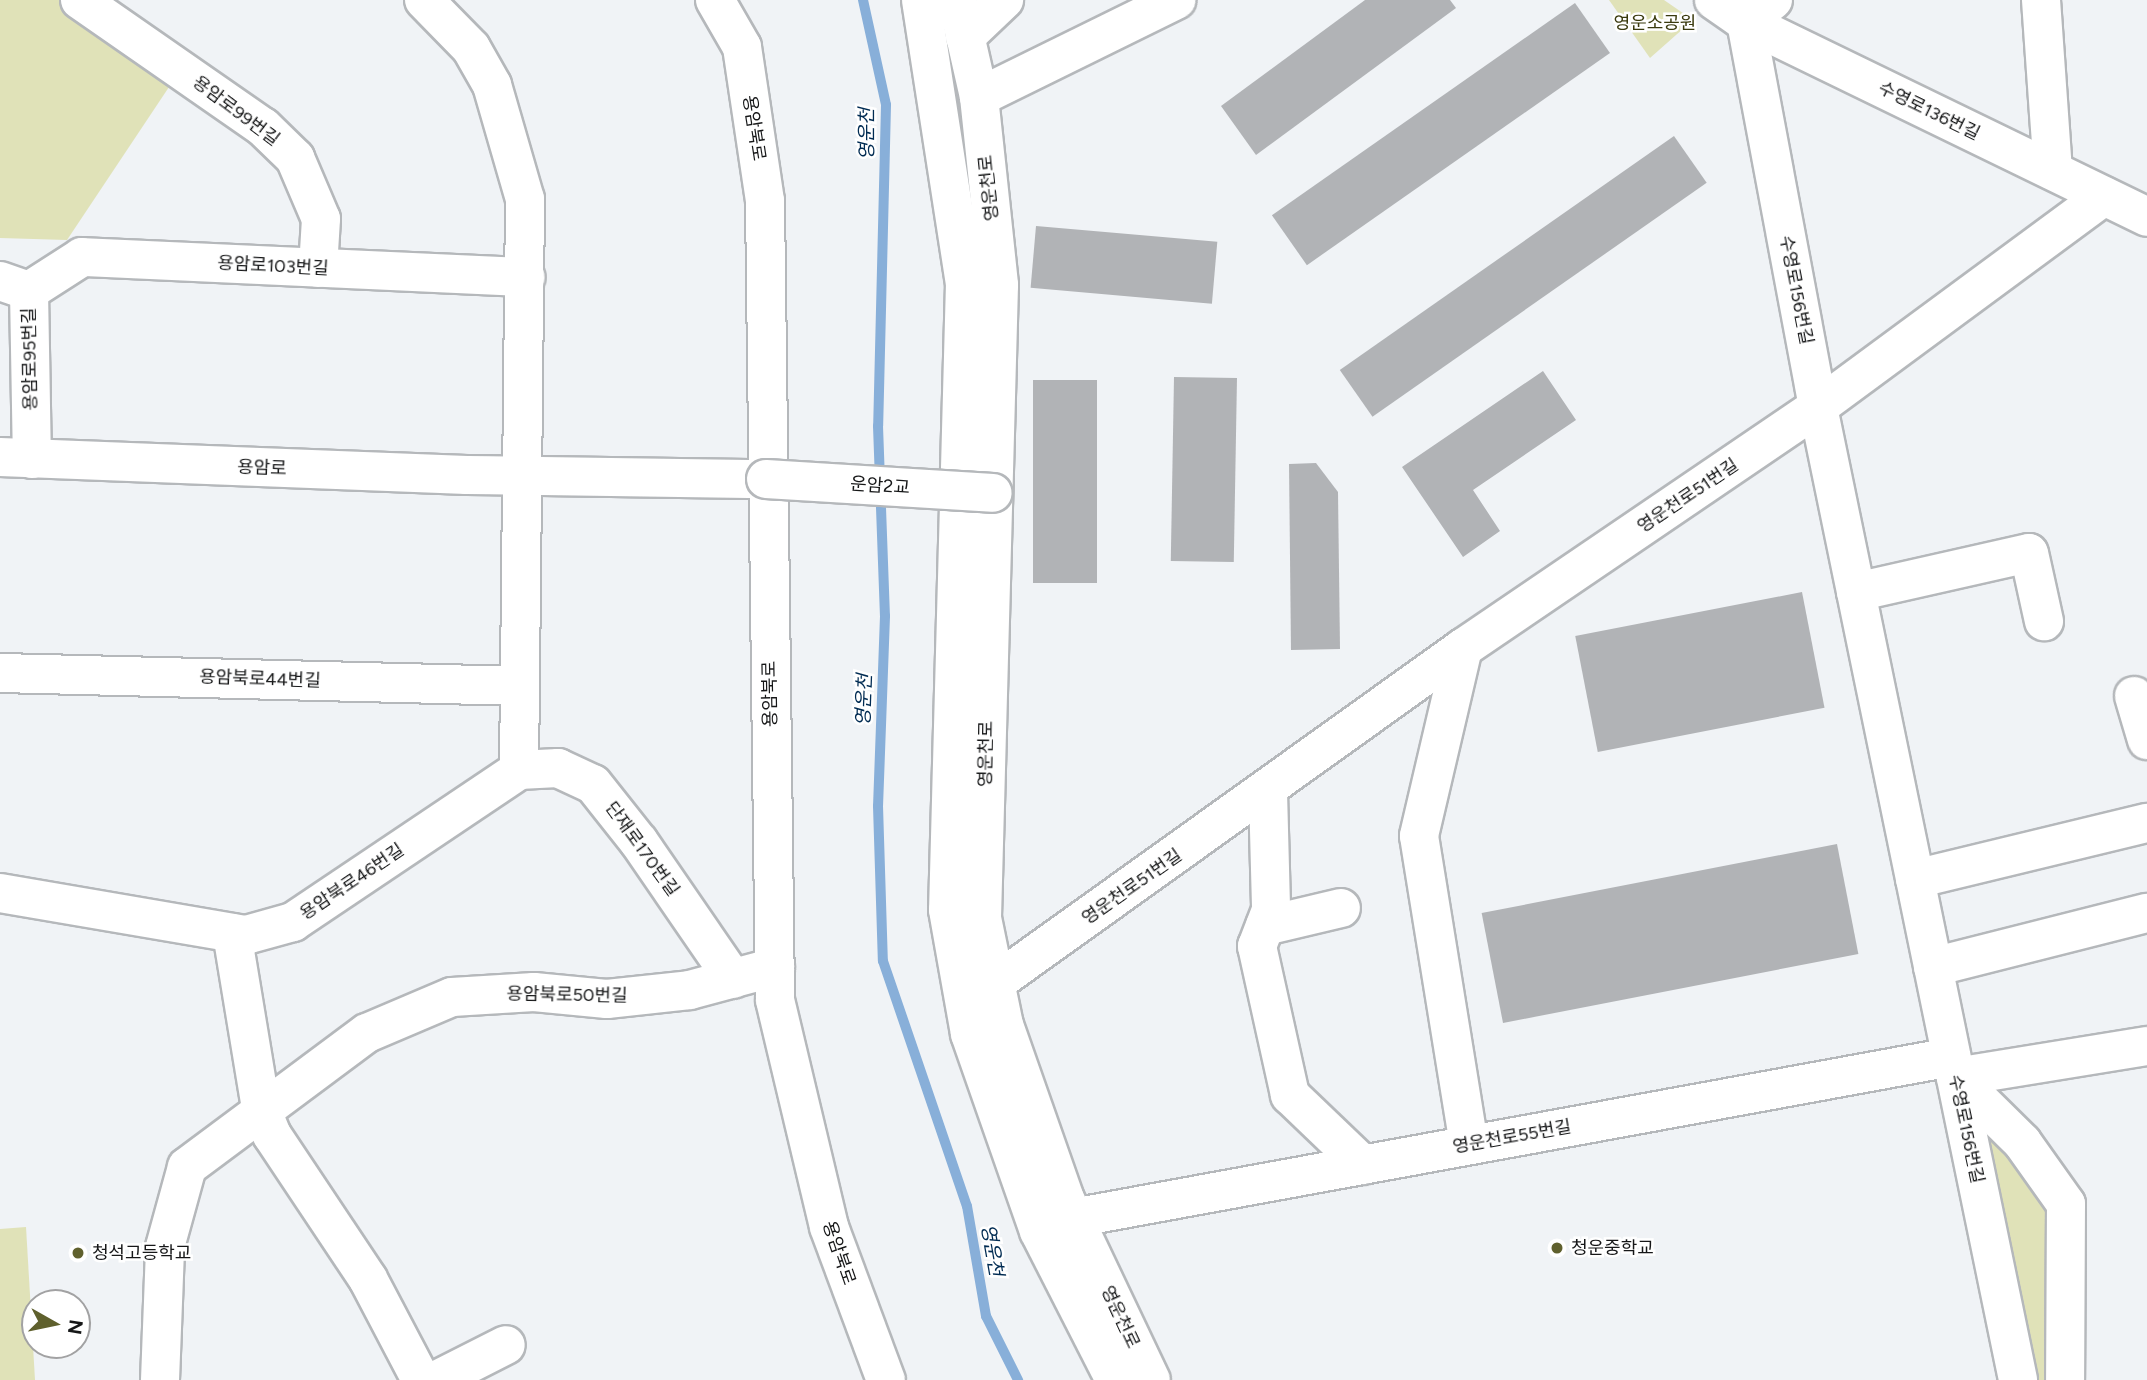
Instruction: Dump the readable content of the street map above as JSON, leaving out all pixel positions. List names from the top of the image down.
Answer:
{
  "streets": {
    "street": [
      "용암로99번길",
      "수영로136번길",
      "용암북로",
      "영운천로",
      "용암로103번길",
      "수영로156번길",
      "용암로95번길",
      "용암로",
      "운암2교",
      "영운천로51번길",
      "용암북로44번길",
      "단재로170번길",
      "용암북로46번길",
      "용암북로50번길",
      "영운천로55번길"
    ]
  },
  "crossings": [
    ["용암로99번길", "용암로103번길"],
    ["수영로136번길", "수영로156번길"],
    ["수영로136번길", "영운천로51번길"],
    ["용암북로", "용암로"],
    ["용암북로", "운암2교"],
    ["용암북로", "용암북로50번길"],
    ["영운천로", "운암2교"],
    ["영운천로", "영운천로51번길"],
    ["영운천로", "영운천로55번길"],
    ["용암로103번길", "용암로95번길"],
    ["수영로156번길", "영운천로51번길"],
    ["수영로156번길", "영운천로55번길"],
    ["용암로95번길", "용암로"],
    ["용암로", "운암2교"],
    ["단재로170번길", "용암북로46번길"],
    ["단재로170번길", "용암북로50번길"]
  ],
  "water": ["영운천"],
  "parks": ["영운소공원"],
  "places": ["청운중학교", "청석고등학교"],
  "north": "right"
}
